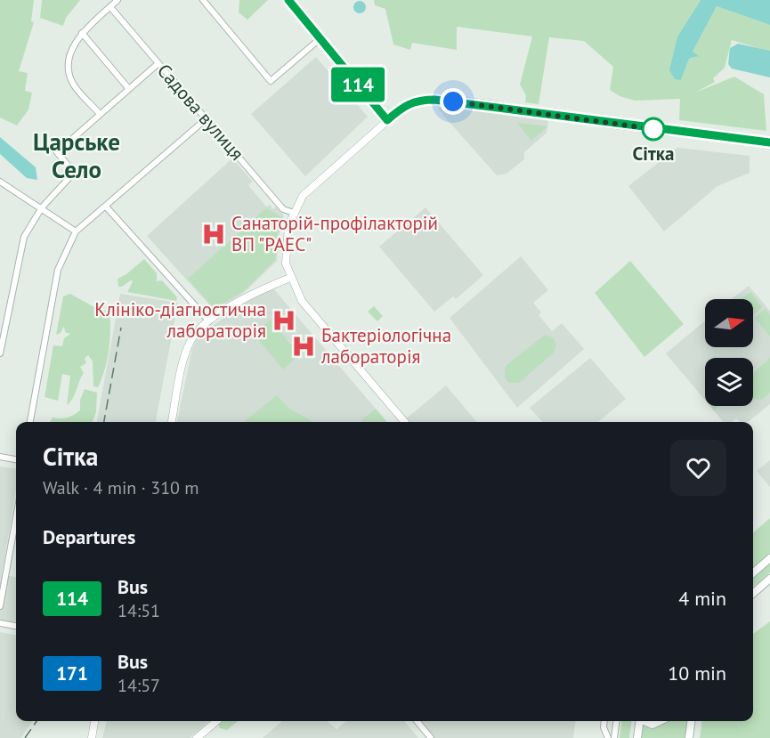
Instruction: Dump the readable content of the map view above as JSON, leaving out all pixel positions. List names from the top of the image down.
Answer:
{
  "streets": {
    "street": ["Садова вулиця"]
  },
  "districts": ["Царське Село"],
  "places": {
    "other": ["Сітка"],
    "hospital": ["Санаторій-профілакторій ВП \"РАЕС\"", "Клініко-діагностична лабораторія", "Бактеріологічна лабораторія"]
  },
  "lines": ["bus line 114"],
  "north": "right",
  "page": {
    "on_map": "114",
    "heading": [
      ["Сітка", "Walk · 4 min · 310 m"],
      "Departures"
    ],
    "list": [
      {
        "mark": "114",
        "name": "Bus",
        "note": "14:51",
        "value": "4 min"
      },
      {
        "mark": "171",
        "name": "Bus",
        "note": "14:57",
        "value": "10 min"
      }
    ]
  }
}
